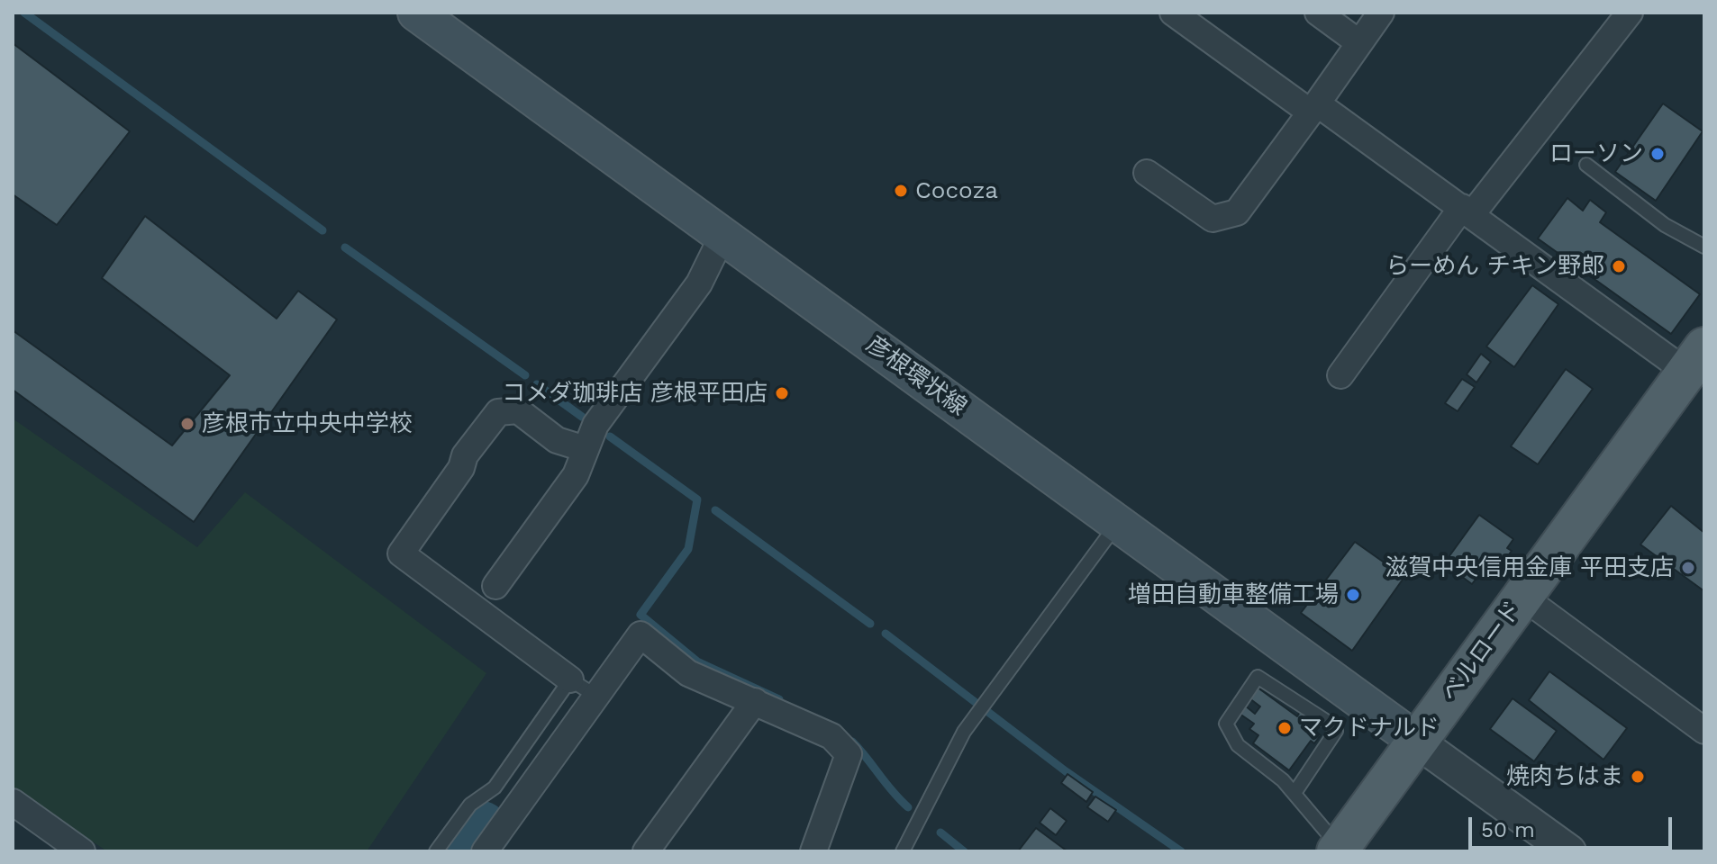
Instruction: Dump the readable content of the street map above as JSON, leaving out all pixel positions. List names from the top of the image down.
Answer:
{
  "streets": {
    "main road": ["彦根環状線", "ベルロード"]
  },
  "crossings": [
    ["彦根環状線", "ベルロード"]
  ],
  "places": [
    "ローソン",
    "Cocoza",
    "らーめん チキン野郎",
    "コメダ珈琲店 彦根平田店",
    "彦根市立中央中学校",
    "滋賀中央信用金庫 平田支店",
    "増田自動車整備工場",
    "マクドナルド",
    "焼肉ちはま"
  ],
  "scale_bar": "50 m"
}
